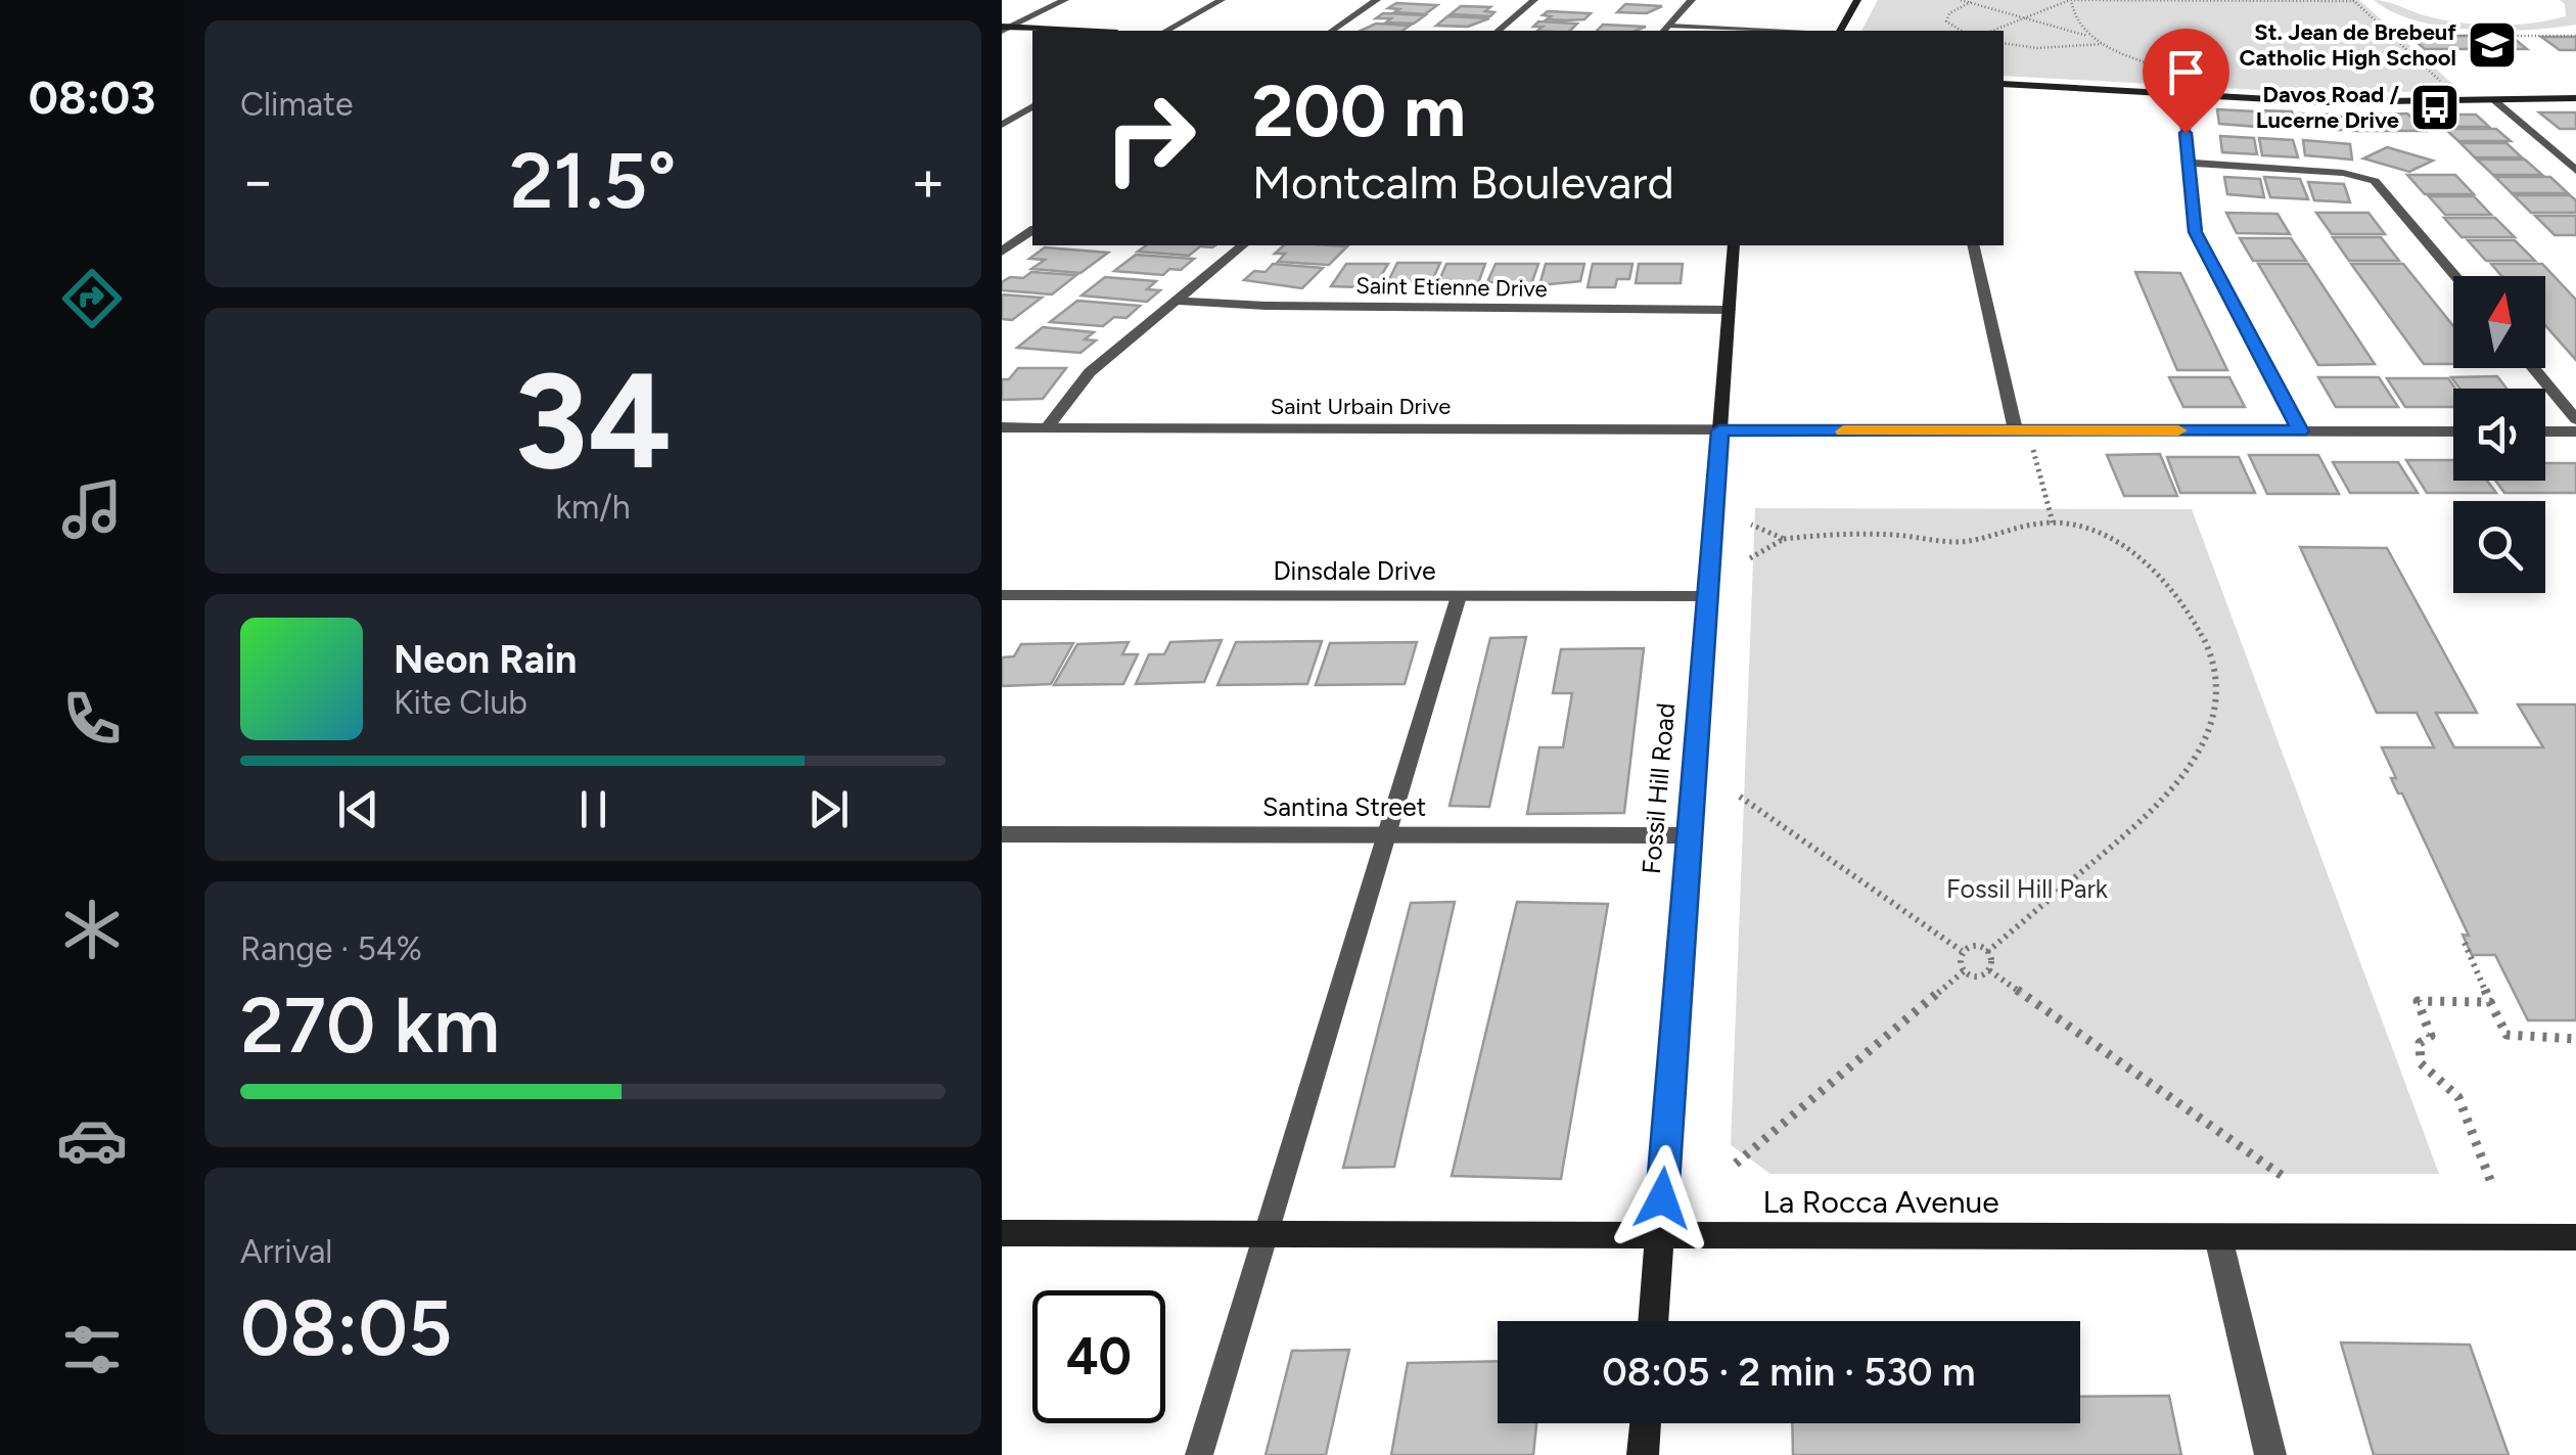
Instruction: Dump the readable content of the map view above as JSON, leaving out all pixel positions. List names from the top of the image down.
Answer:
{
  "streets": {
    "street": [
      "Saint Etienne Drive",
      "Saint Urbain Drive",
      "Dinsdale Drive",
      "Fossil Hill Road",
      "Santina Street",
      "La Rocca Avenue"
    ]
  },
  "crossings": [
    ["Saint Etienne Drive", "Fossil Hill Road"],
    ["Saint Urbain Drive", "Fossil Hill Road"],
    ["Dinsdale Drive", "Fossil Hill Road"],
    ["Fossil Hill Road", "Santina Street"],
    ["Fossil Hill Road", "La Rocca Avenue"]
  ],
  "parks": ["Fossil Hill Park"],
  "places": {
    "school or university": ["St. Jean de Brebeuf Catholic High School"],
    "bus stop": ["Davos Road / Lucerne Drive"]
  },
  "north": "top",
  "page": {
    "tabs": "08:03",
    "tile": [
      "Climate",
      ["34", "km/h"],
      ["Range · 54%", "270 km"],
      ["Arrival", "08:05"]
    ],
    "turn": ["200 m", "Montcalm Boulevard"],
    "heat": ["−", "21.5°", "+"],
    "song": ["Neon Rain", "Kite Club"],
    "limit": "40",
    "trip": "08:05 · 2 min · 530 m"
  }
}
